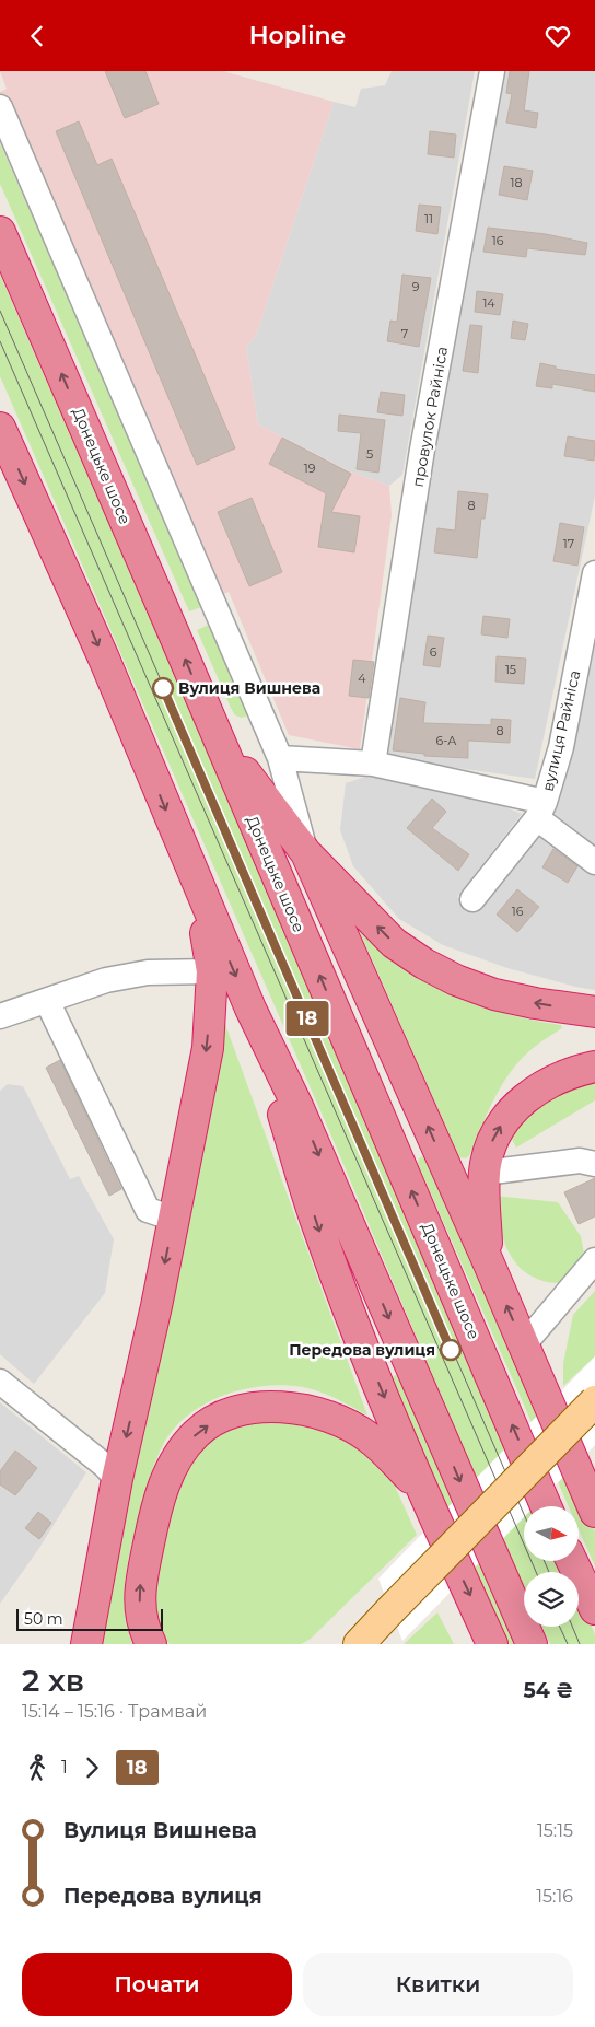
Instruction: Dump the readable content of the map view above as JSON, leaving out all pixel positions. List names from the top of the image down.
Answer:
{
  "streets": {
    "highway": ["Донецьке шосе"],
    "street": ["провулок Райніса", "вулиця Райніса"]
  },
  "places": ["Вулиця Вишнева", "Передова вулиця"],
  "lines": ["tram line 18"],
  "house_numbers": [
    "18",
    "11",
    "16",
    "9",
    "14",
    "7",
    "5",
    "19",
    "8",
    "17",
    "6",
    "15",
    "4",
    "8",
    "6-А",
    "16"
  ],
  "scale_bar": "50 m",
  "north": "right",
  "page": {
    "header": "Hopline",
    "on_map": "18",
    "scale": "50 m",
    "heading": ["2 хв", "15:14 – 15:16 · Трамвай", "54 ₴"],
    "legs": ["1", "18"],
    "list": [
      {
        "name": "Вулиця Вишнева",
        "value": "15:15"
      },
      {
        "name": "Передова вулиця",
        "value": "15:16"
      }
    ],
    "buttons": ["Почати", "Квитки"]
  }
}
